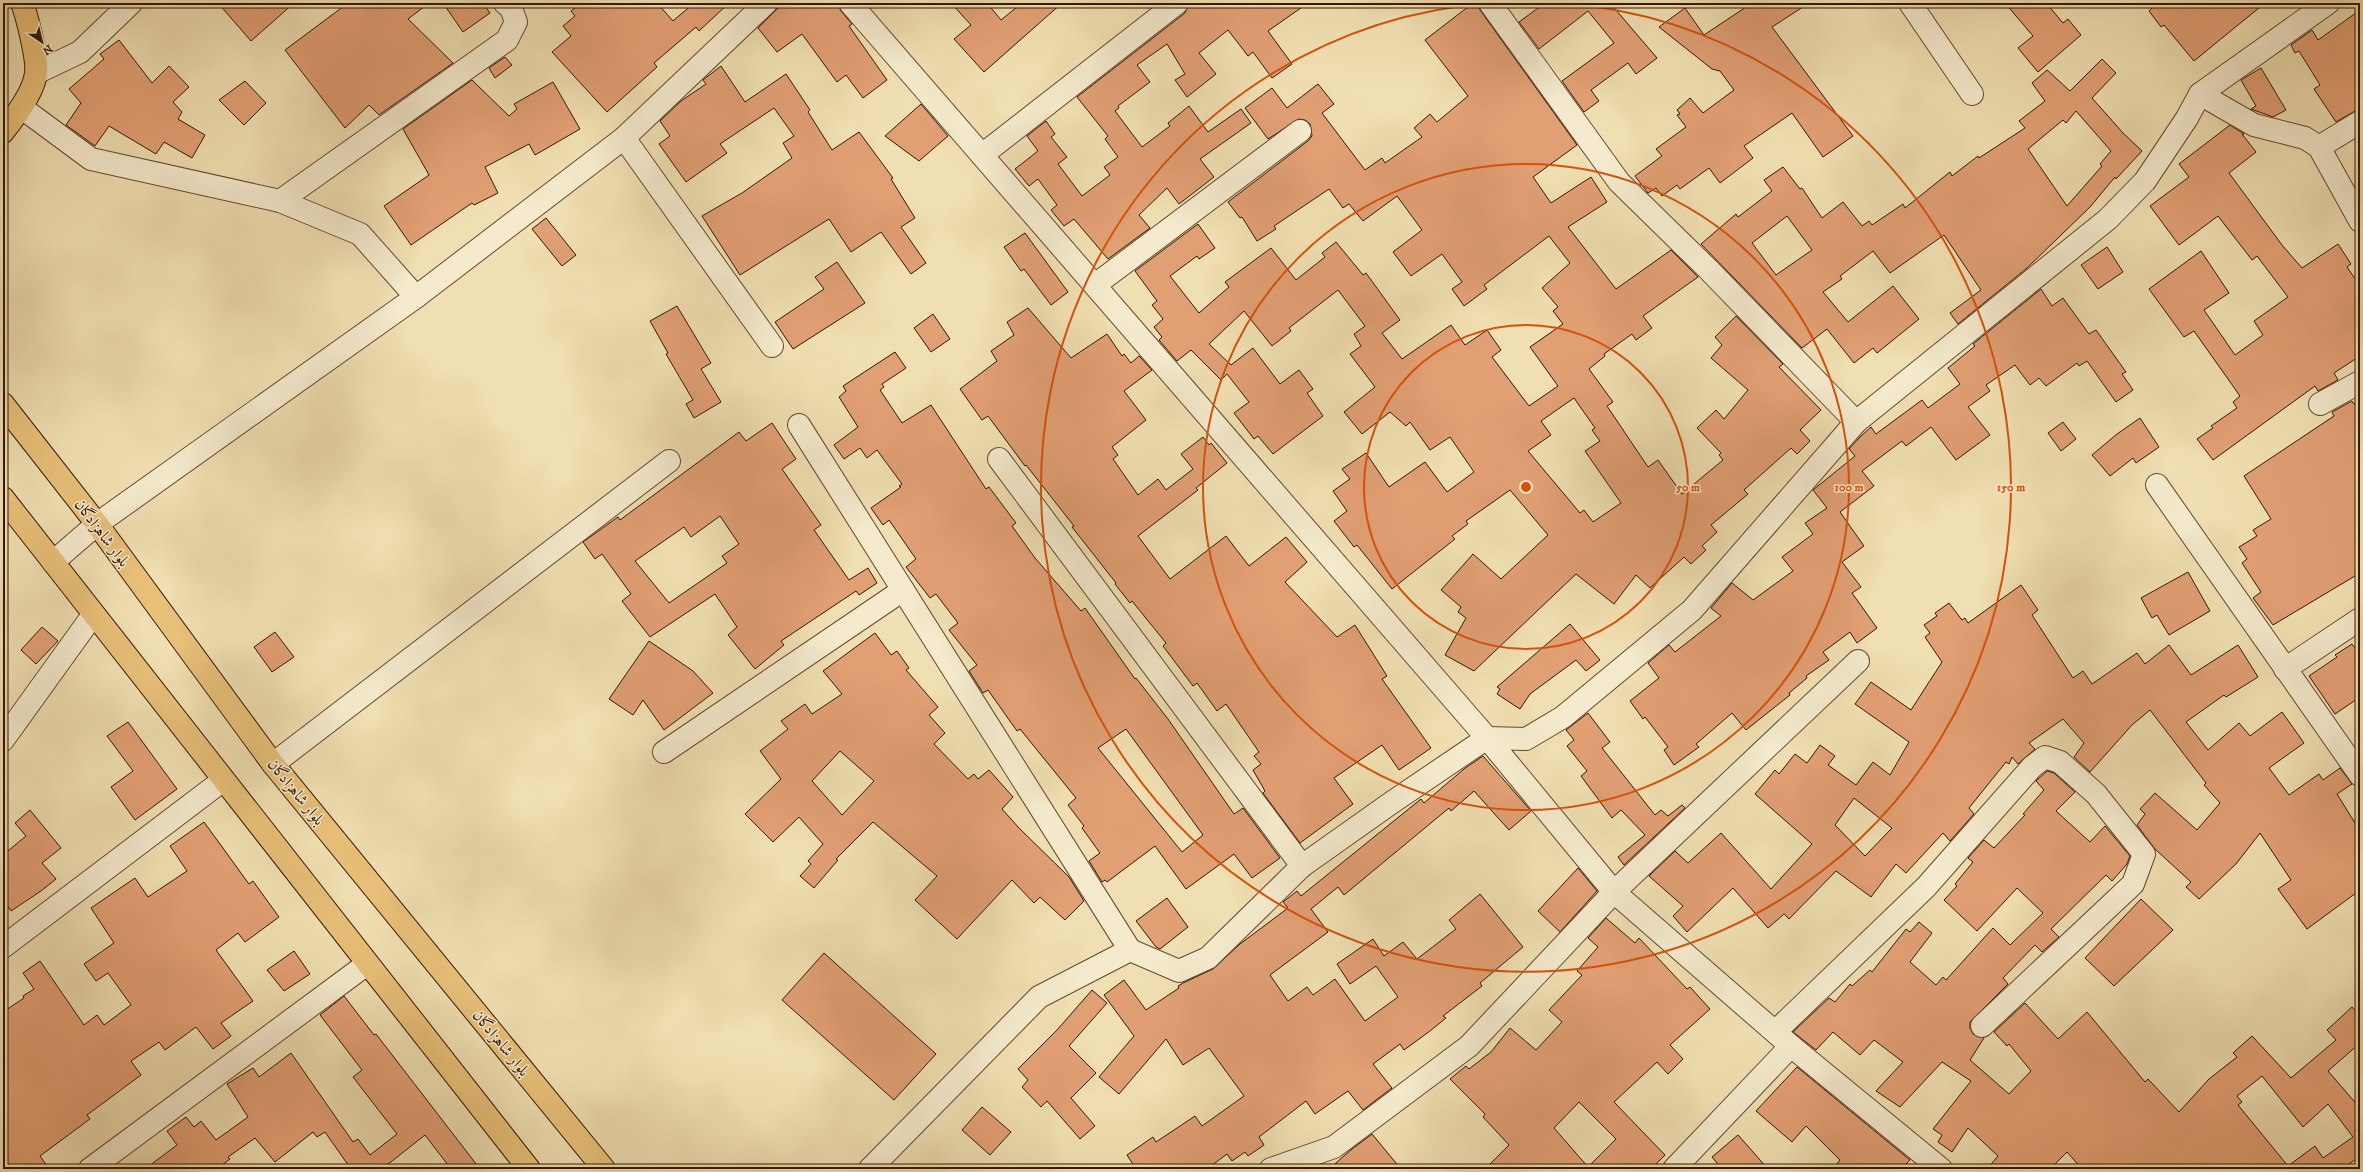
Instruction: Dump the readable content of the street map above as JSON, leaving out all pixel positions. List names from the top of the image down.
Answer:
{
  "streets": {
    "main road": ["بلوار شاهزادگان"]
  },
  "north": "bottom right",
  "rings": ["50 m", "100 m", "150 m"]
}
